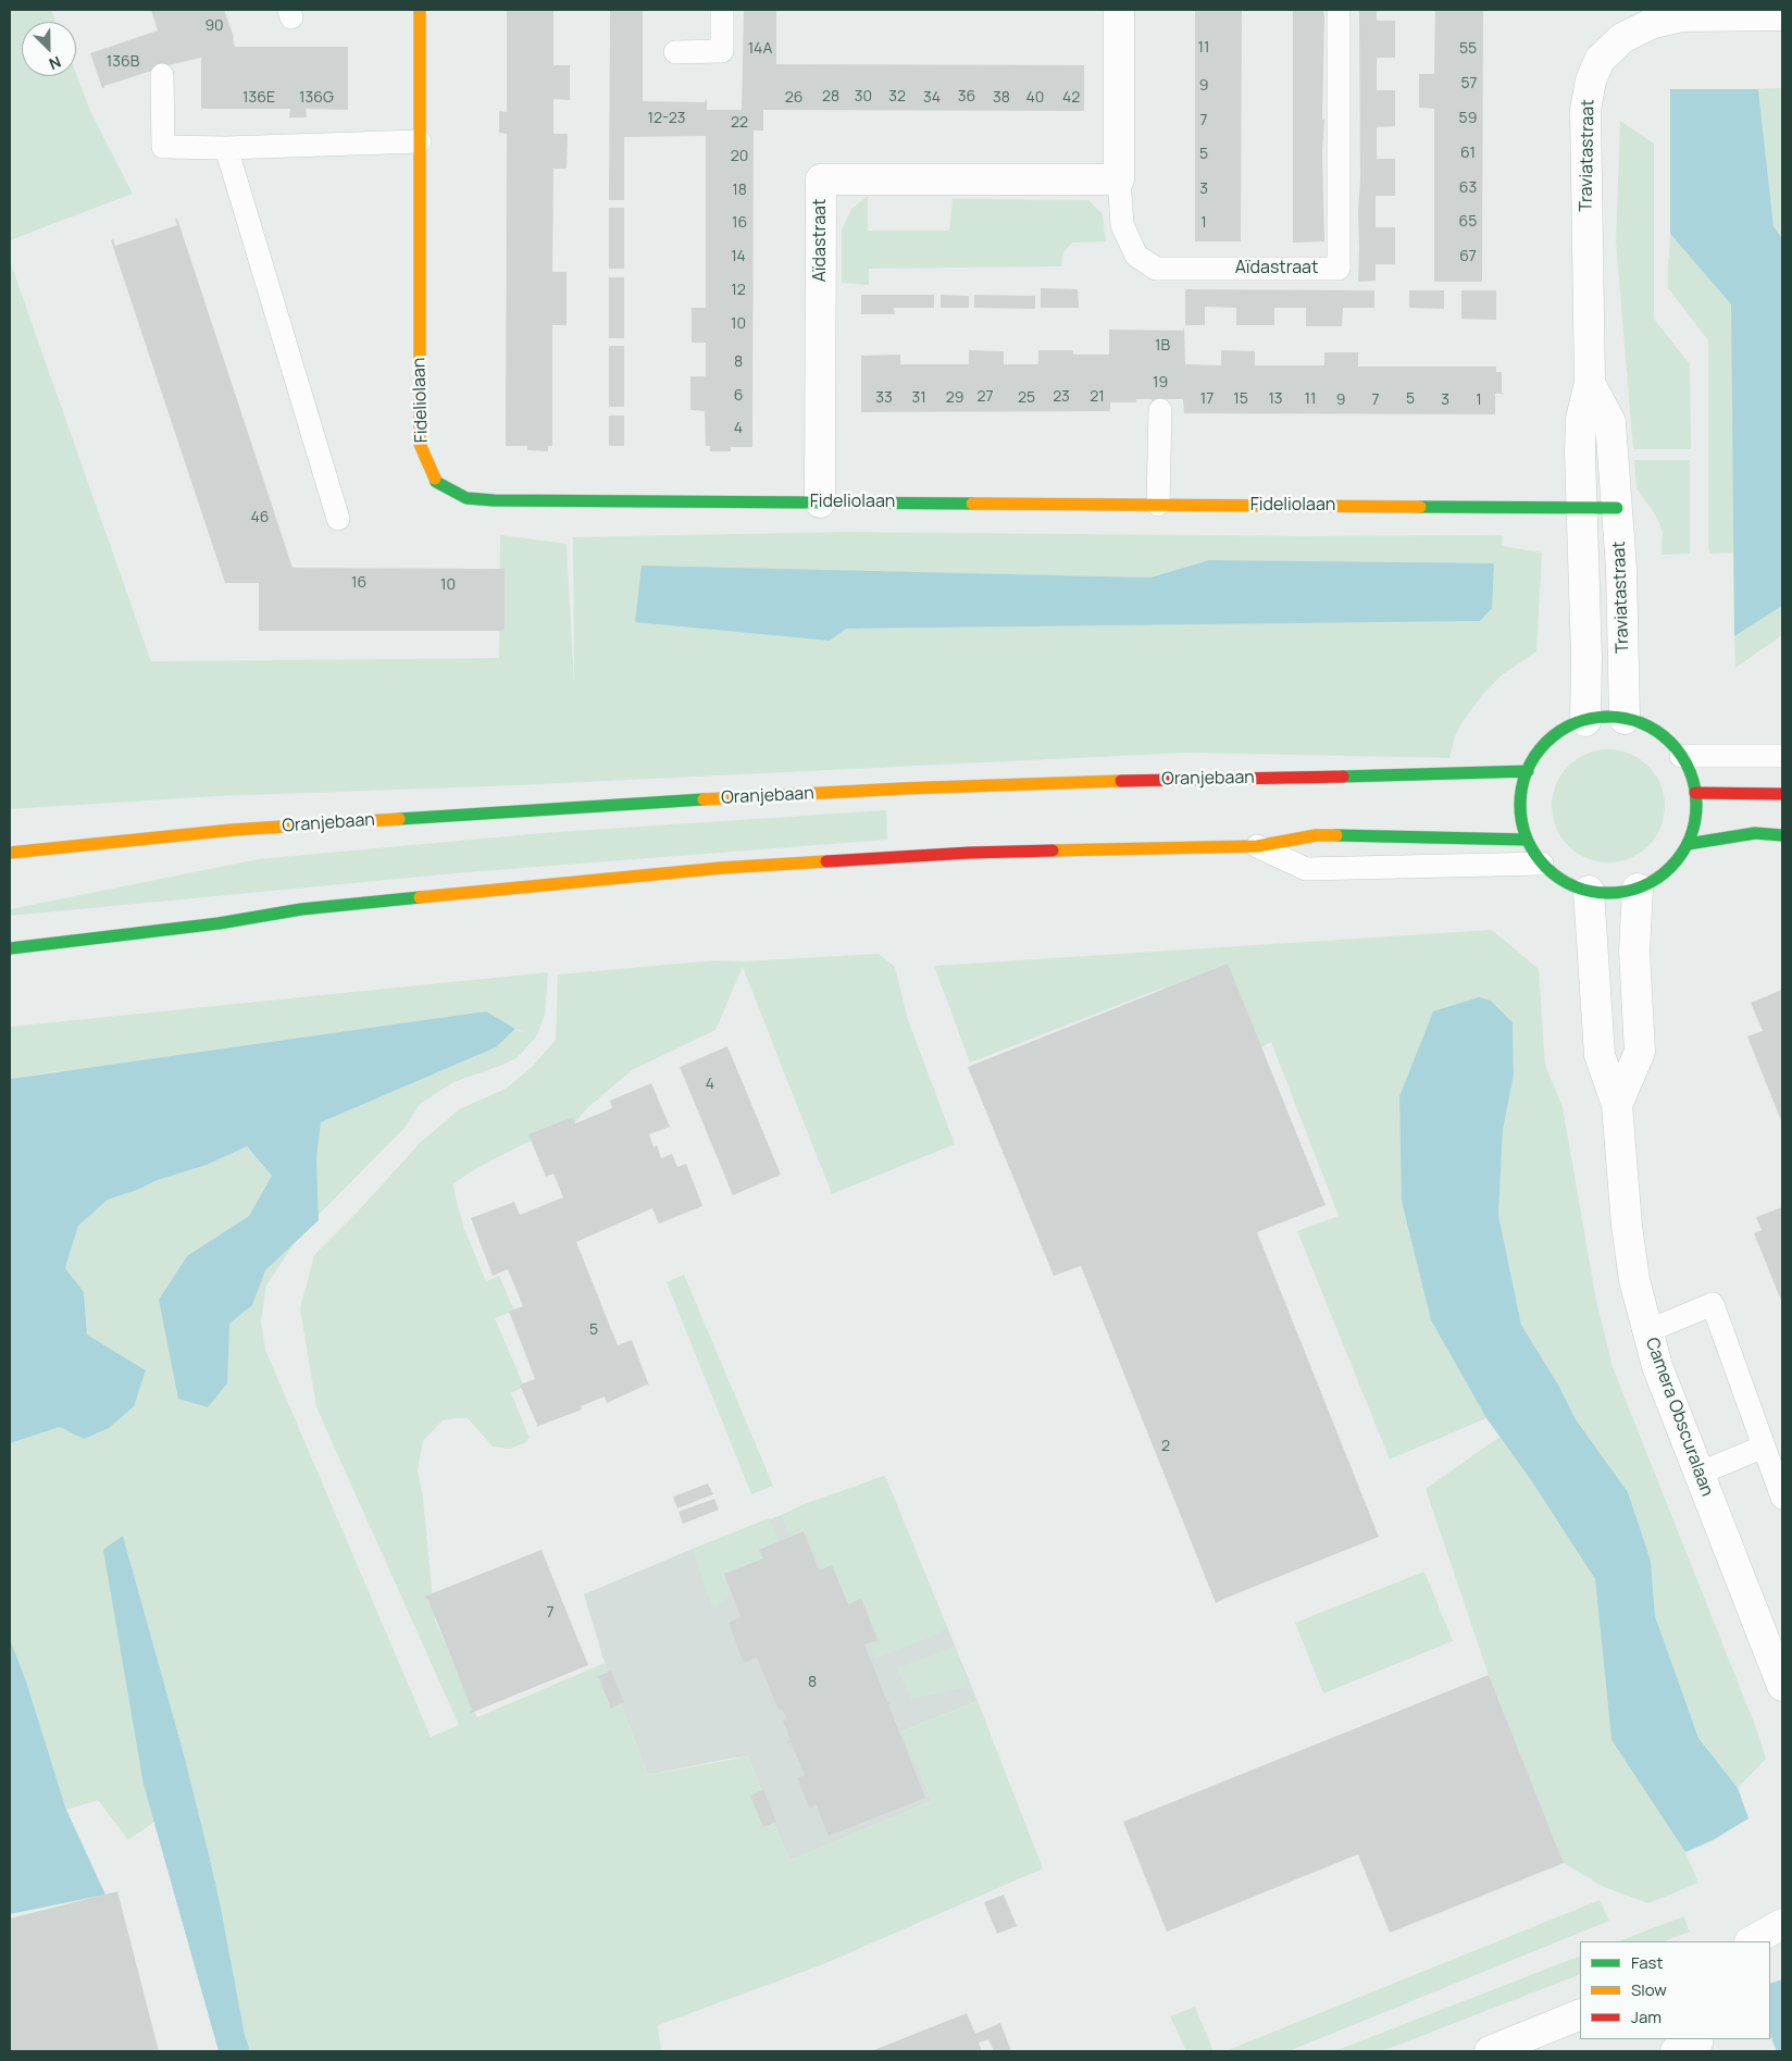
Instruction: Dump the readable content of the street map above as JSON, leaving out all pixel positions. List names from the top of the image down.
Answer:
{
  "streets": {
    "main road": ["Fideliolaan", "Oranjebaan"],
    "street": ["Traviatastraat", "Aïdastraat", "Camera Obscuralaan"]
  },
  "crossings": [
    ["Traviatastraat", "Fideliolaan"],
    ["Traviatastraat", "Oranjebaan"],
    ["Traviatastraat", "Camera Obscuralaan"],
    ["Aïdastraat", "Fideliolaan"],
    ["Oranjebaan", "Camera Obscuralaan"]
  ],
  "house_numbers": [
    "90",
    "11",
    "14A",
    "55",
    "136B",
    "57",
    "9",
    "28",
    "30",
    "32",
    "36",
    "136E",
    "136G",
    "26",
    "34",
    "38",
    "40",
    "42",
    "12-23",
    "59",
    "7",
    "22",
    "61",
    "5",
    "20",
    "63",
    "3",
    "18",
    "65",
    "16",
    "1",
    "14",
    "67",
    "12",
    "10",
    "1B",
    "8",
    "19",
    "6",
    "27",
    "23",
    "21",
    "33",
    "31",
    "29",
    "25",
    "17",
    "15",
    "13",
    "11",
    "5",
    "9",
    "7",
    "3",
    "1",
    "4",
    "46",
    "16",
    "10",
    "4",
    "5",
    "2",
    "7",
    "8"
  ],
  "legend": ["Fast", "Slow", "Jam"],
  "north": "bottom right"
}
